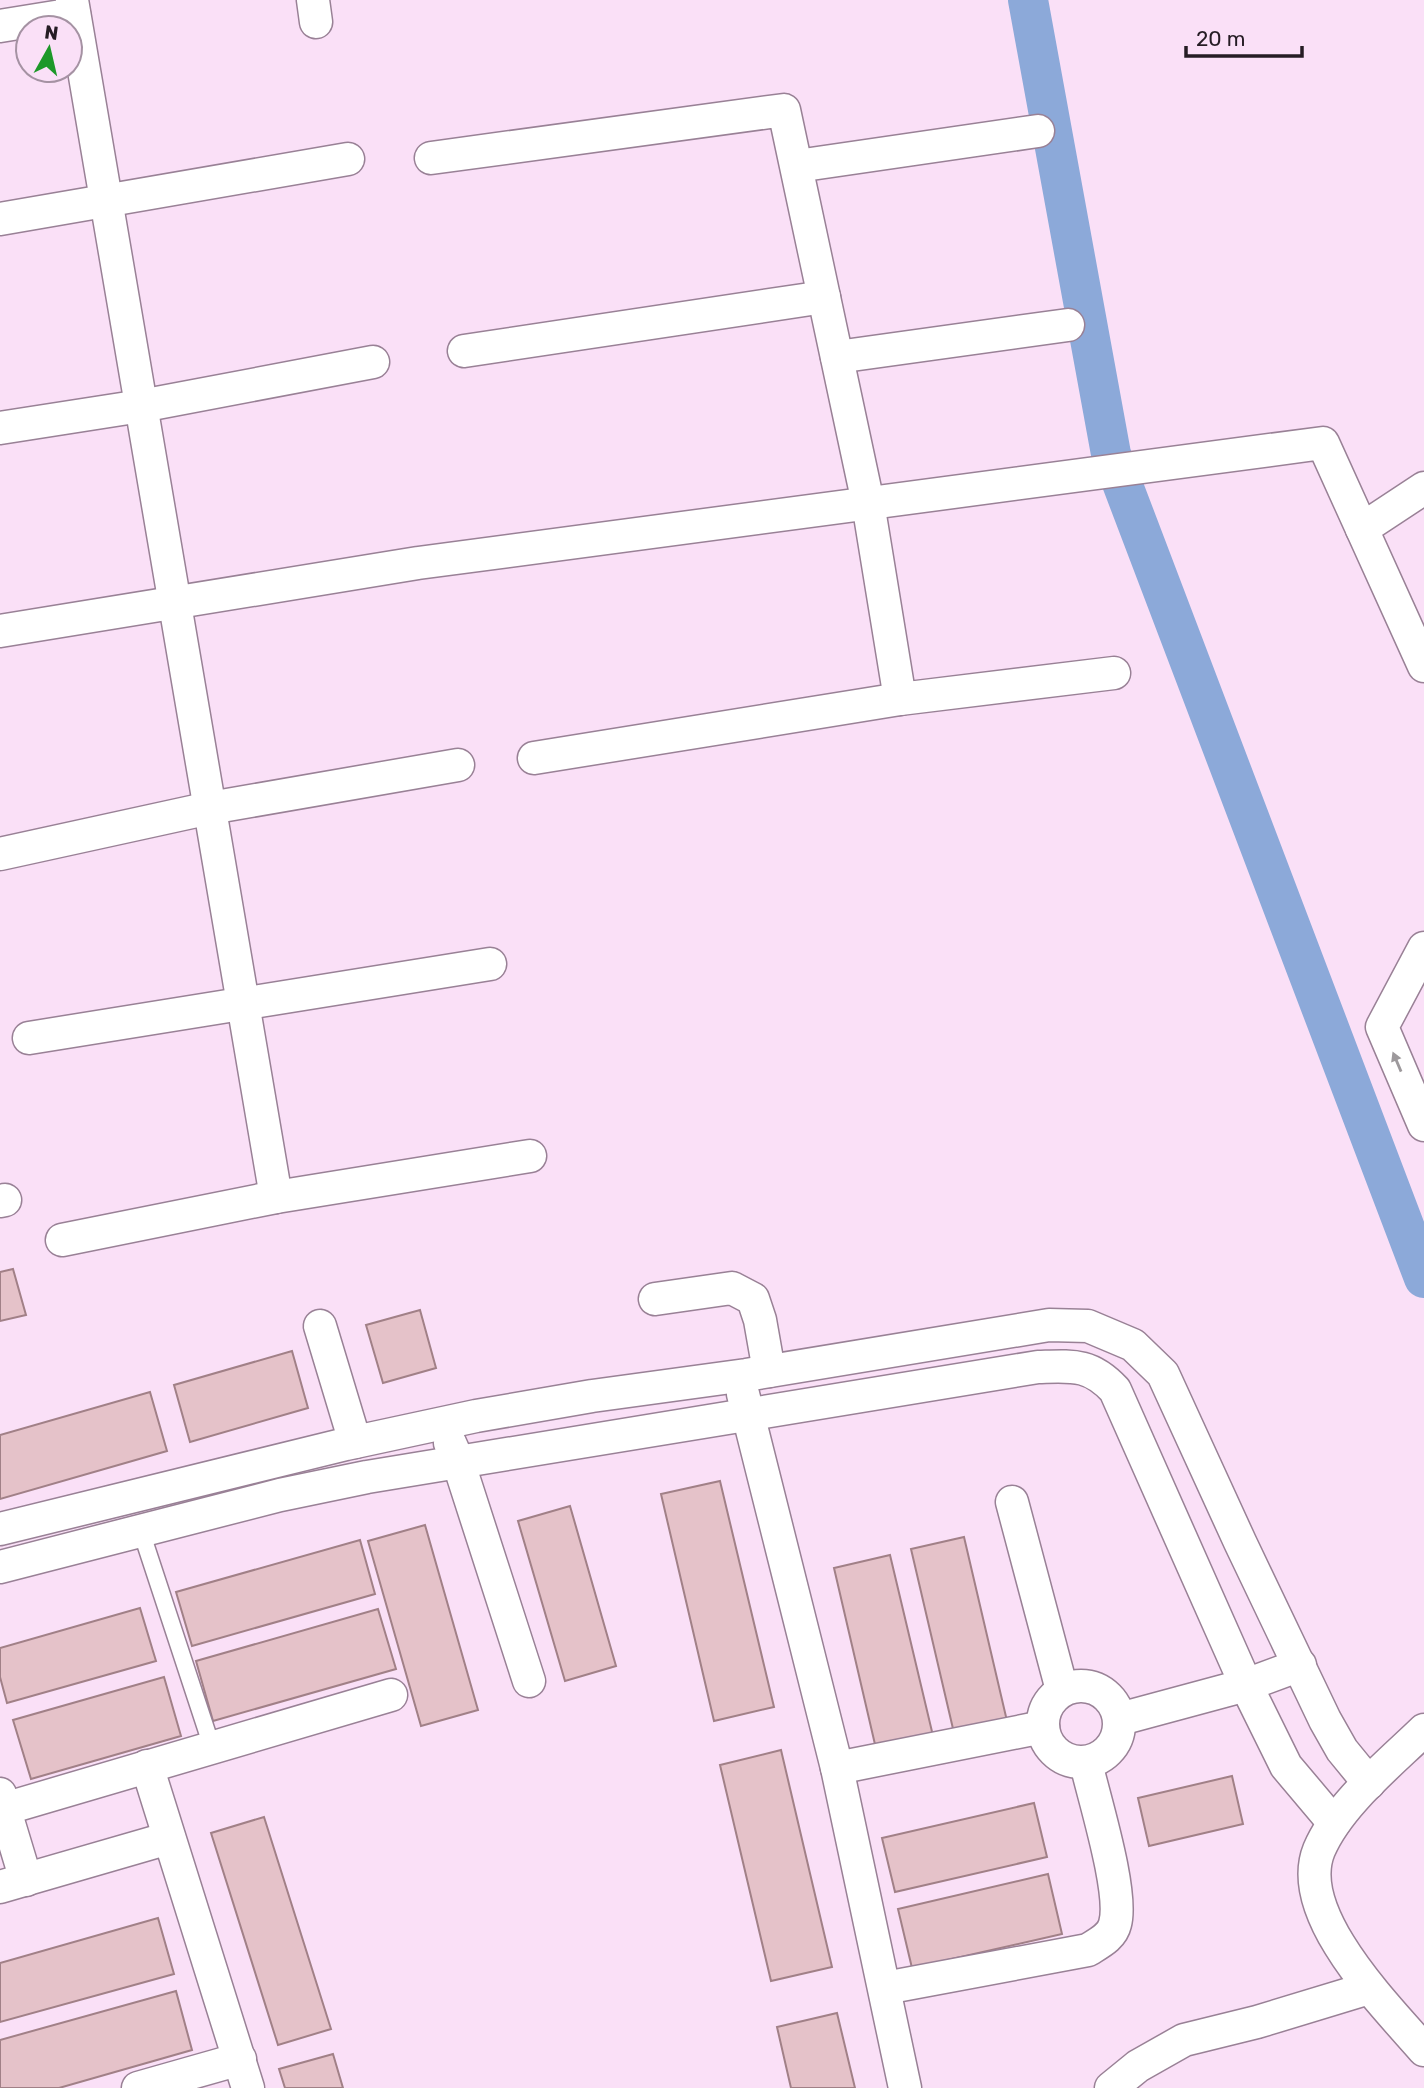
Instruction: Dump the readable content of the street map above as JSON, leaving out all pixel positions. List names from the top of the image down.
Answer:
{
  "scale_bar": "20 m",
  "north": "top"
}
